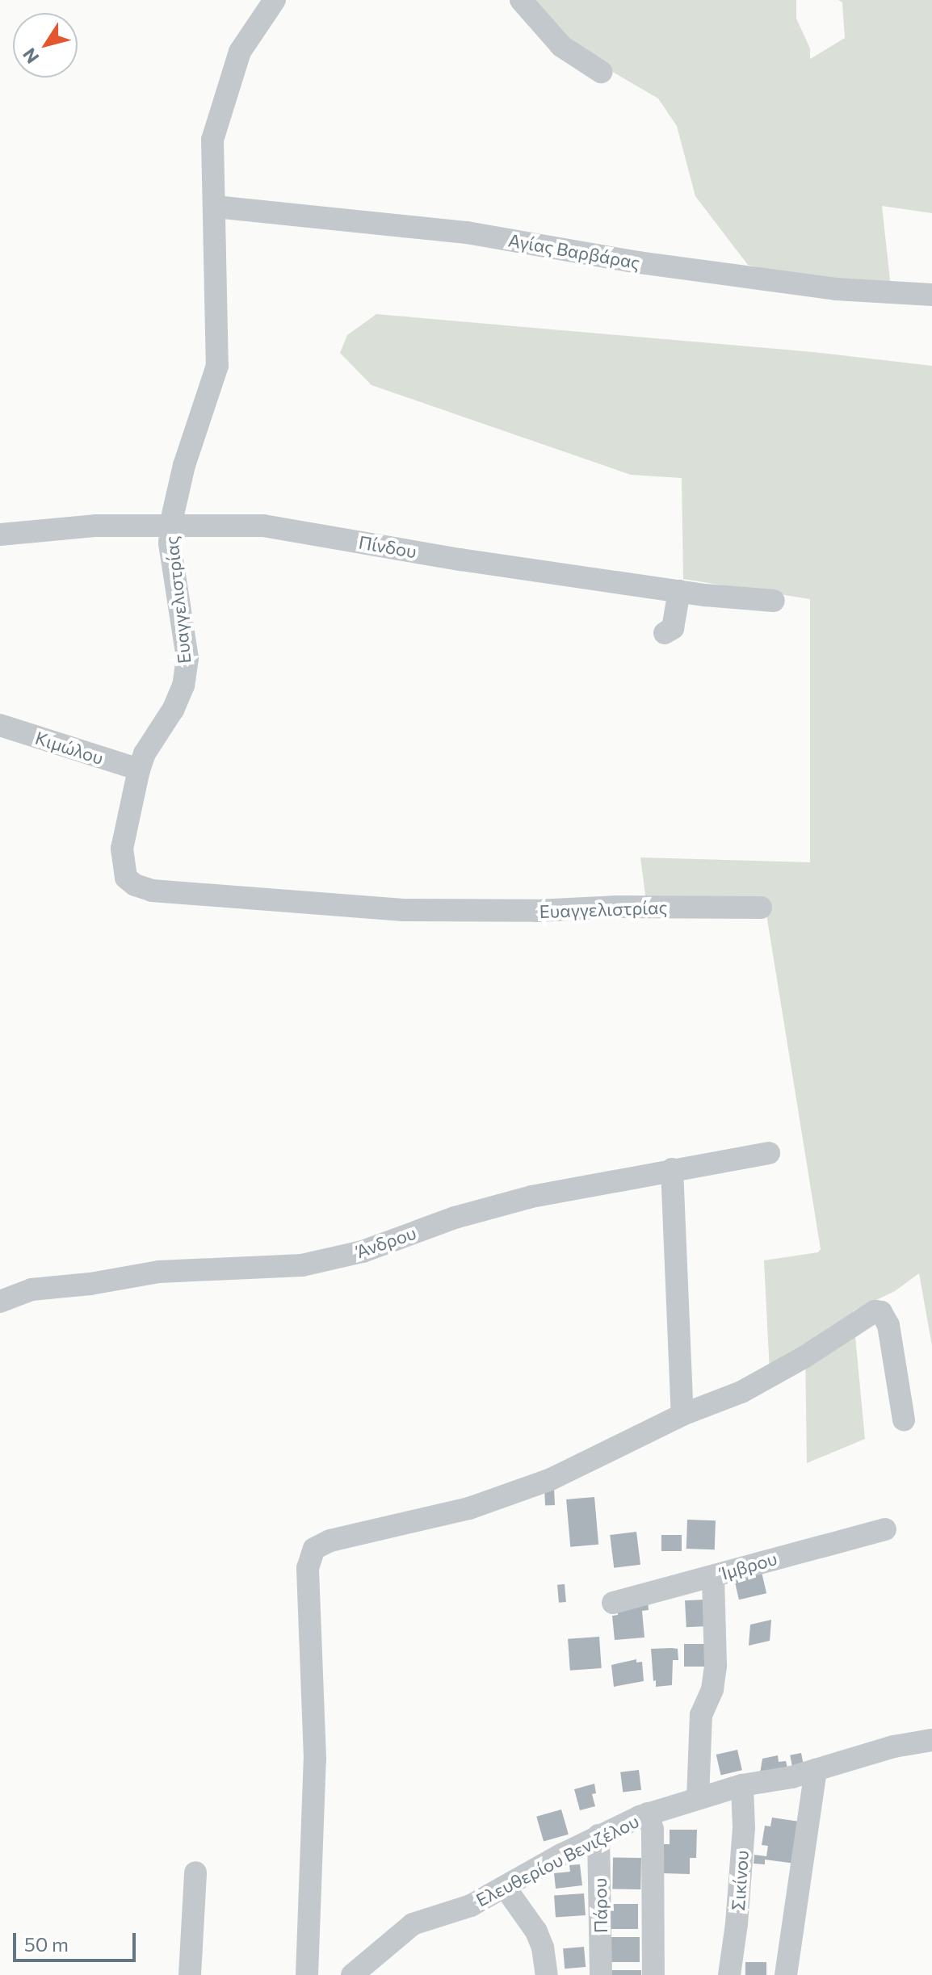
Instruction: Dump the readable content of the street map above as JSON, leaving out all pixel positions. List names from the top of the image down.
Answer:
{
  "streets": {
    "street": [
      "Αγίας Βαρβάρας",
      "Πίνδου",
      "Ευαγγελιστρίας",
      "Κιμώλου",
      "Άνδρου",
      "Ίμβρου",
      "Ελευθερίου Βενιζέλου",
      "Σικίνου",
      "Πάρου"
    ]
  },
  "crossings": [
    ["Αγίας Βαρβάρας", "Ευαγγελιστρίας"],
    ["Πίνδου", "Ευαγγελιστρίας"],
    ["Ευαγγελιστρίας", "Κιμώλου"],
    ["Ελευθερίου Βενιζέλου", "Σικίνου"],
    ["Ελευθερίου Βενιζέλου", "Πάρου"]
  ],
  "scale_bar": "50 m",
  "north": "bottom left"
}
